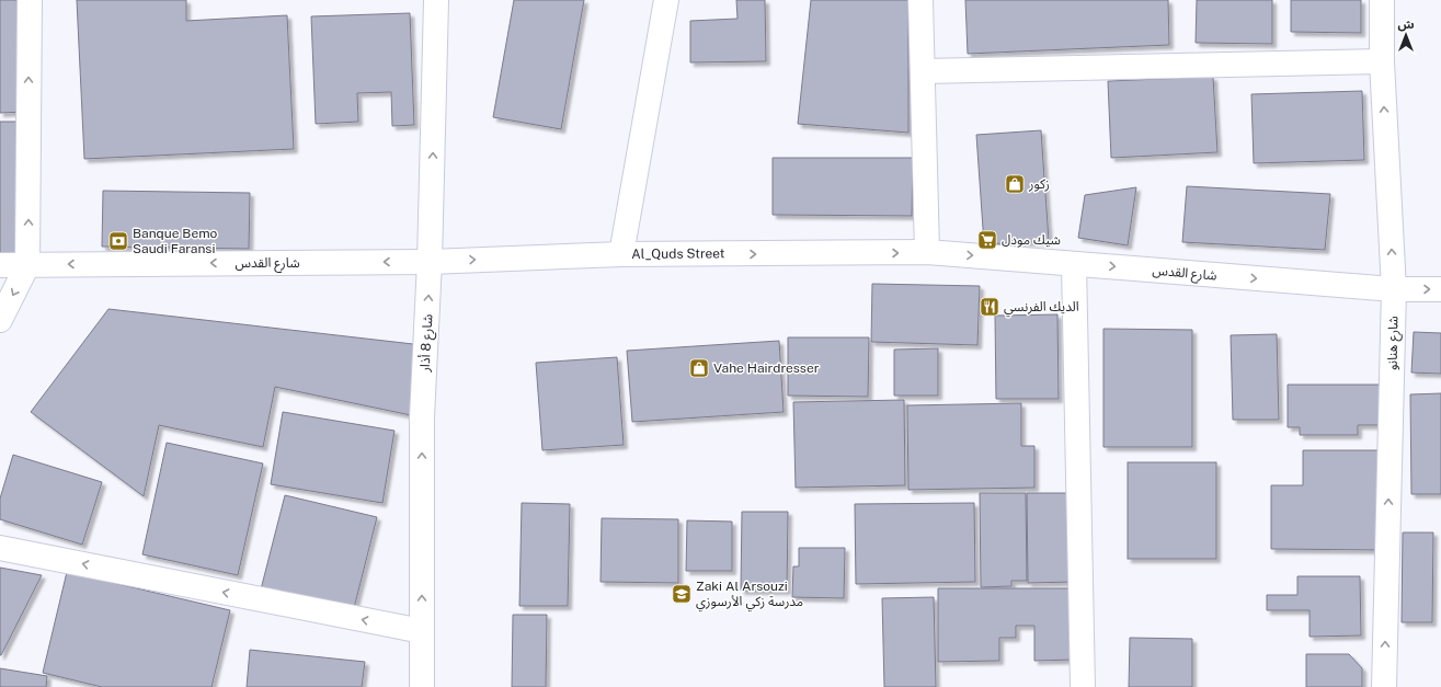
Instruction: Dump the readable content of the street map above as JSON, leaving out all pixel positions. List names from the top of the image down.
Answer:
{
  "streets": {
    "street": [
      "Al_Quds Street",
      "شارع القدس",
      "شارع 8 أذار",
      "شارع هنانو"
    ]
  },
  "crossings": [
    ["Al_Quds Street", "شارع القدس"],
    ["Al_Quds Street", "شارع 8 أذار"],
    ["شارع القدس", "شارع 8 أذار"],
    ["شارع القدس", "شارع هنانو"]
  ],
  "one_way": ["Al_Quds Street", "شارع 8 أذار", "شارع هنانو"],
  "places": {
    "shop": ["زكور", "Vahe Hairdresser"],
    "supermarket": ["شيك مودل"],
    "bank": ["Banque Bemo Saudi Faransi"],
    "restaurant": ["الديك الفرنسي"],
    "school or university": ["Zaki Al Arsouzi مدرسة زكي الأرسوزي"]
  },
  "north": "top"
}
